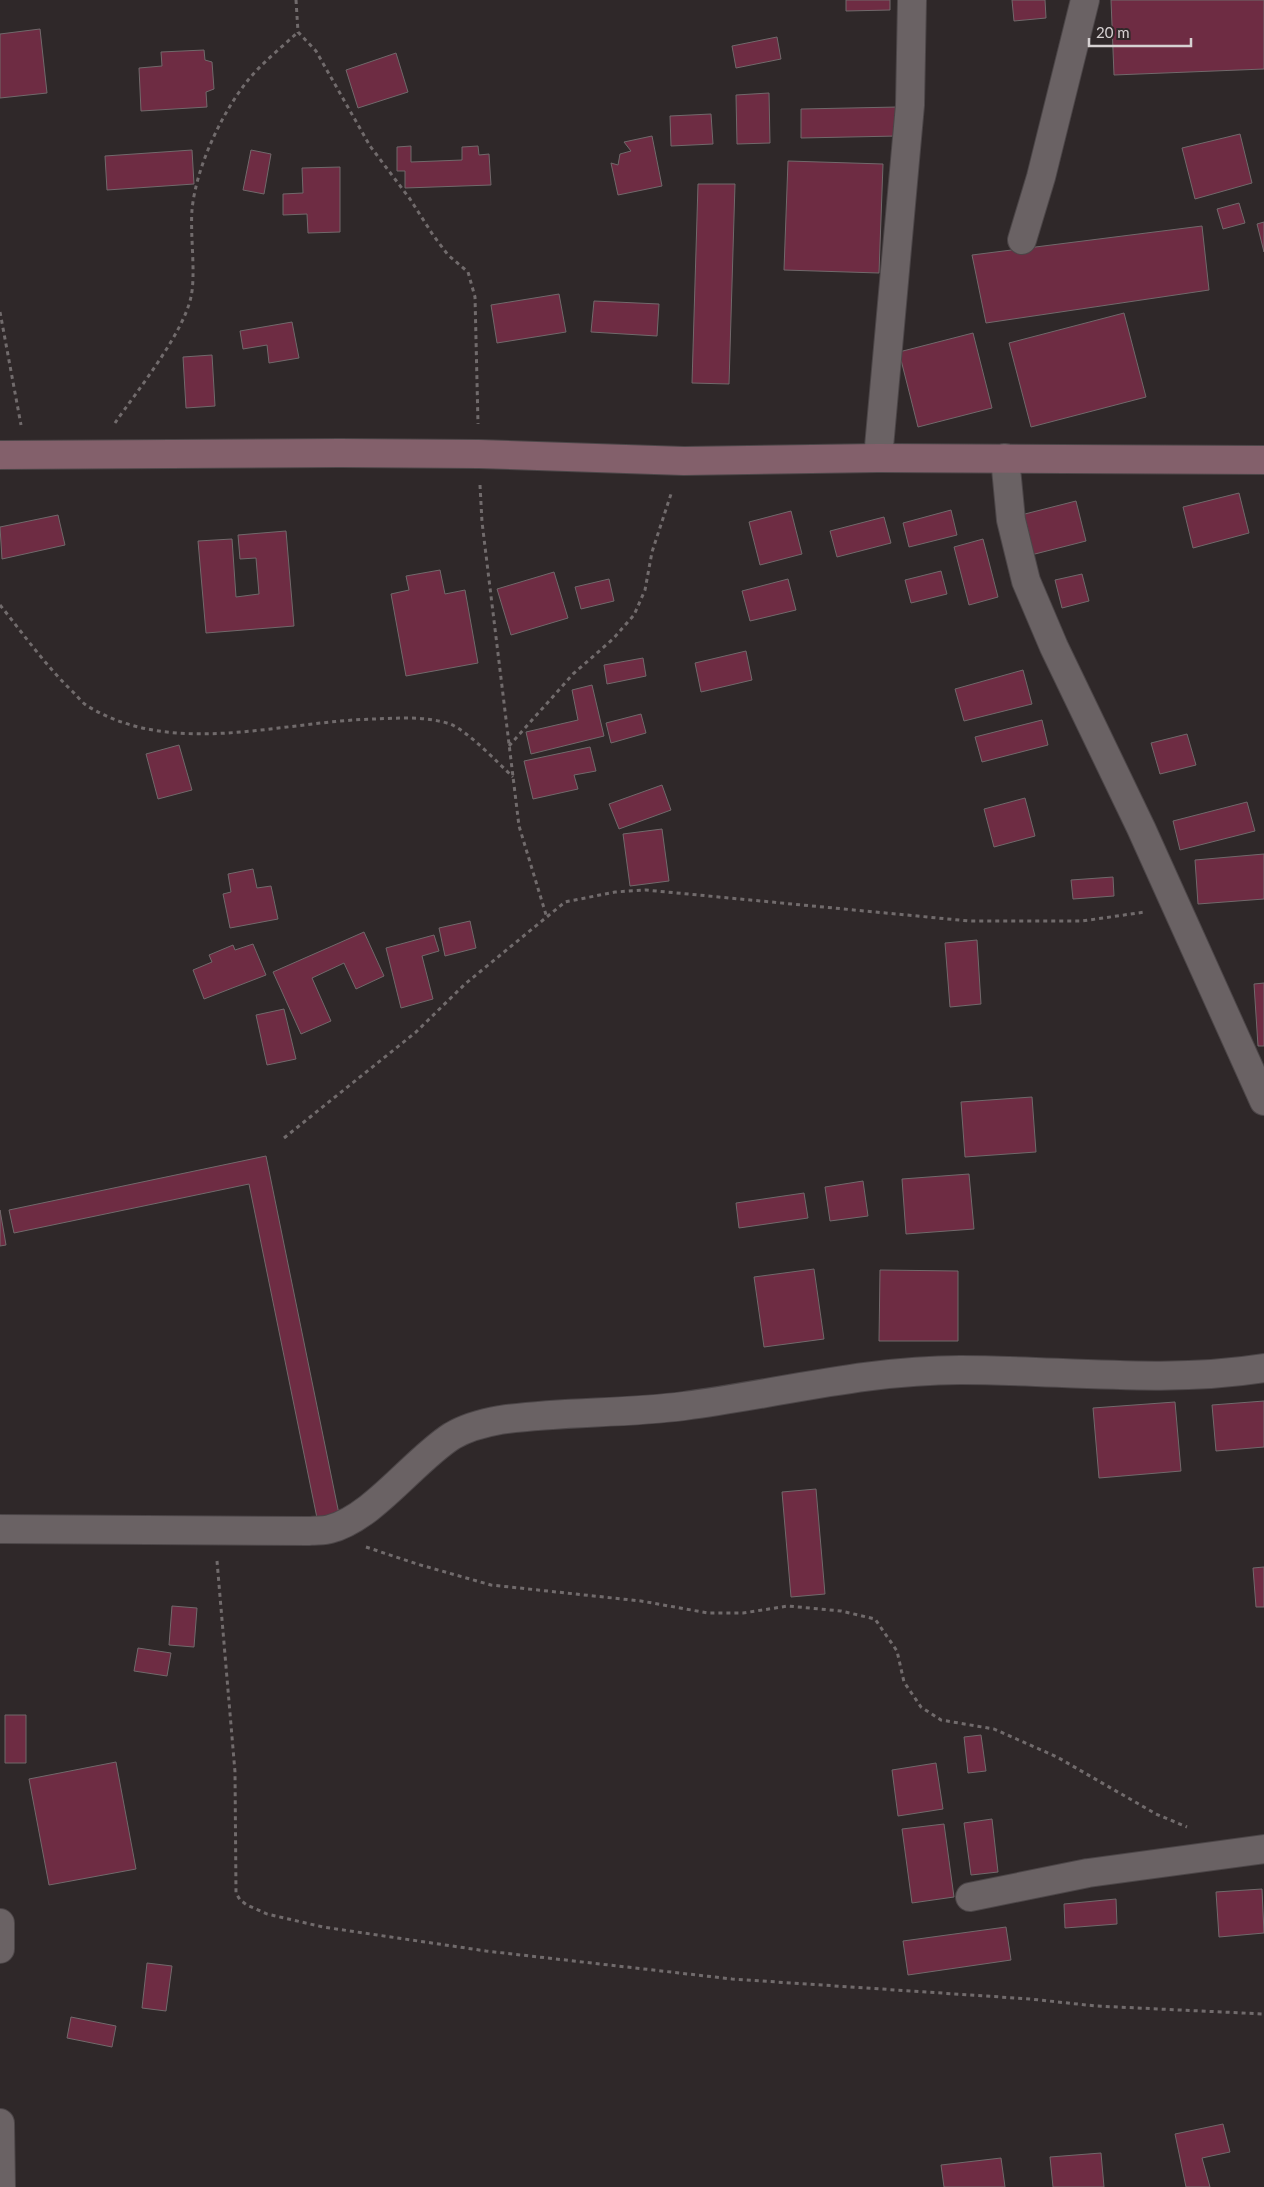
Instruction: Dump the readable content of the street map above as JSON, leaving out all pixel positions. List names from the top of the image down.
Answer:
{
  "scale_bar": "20 m"
}
